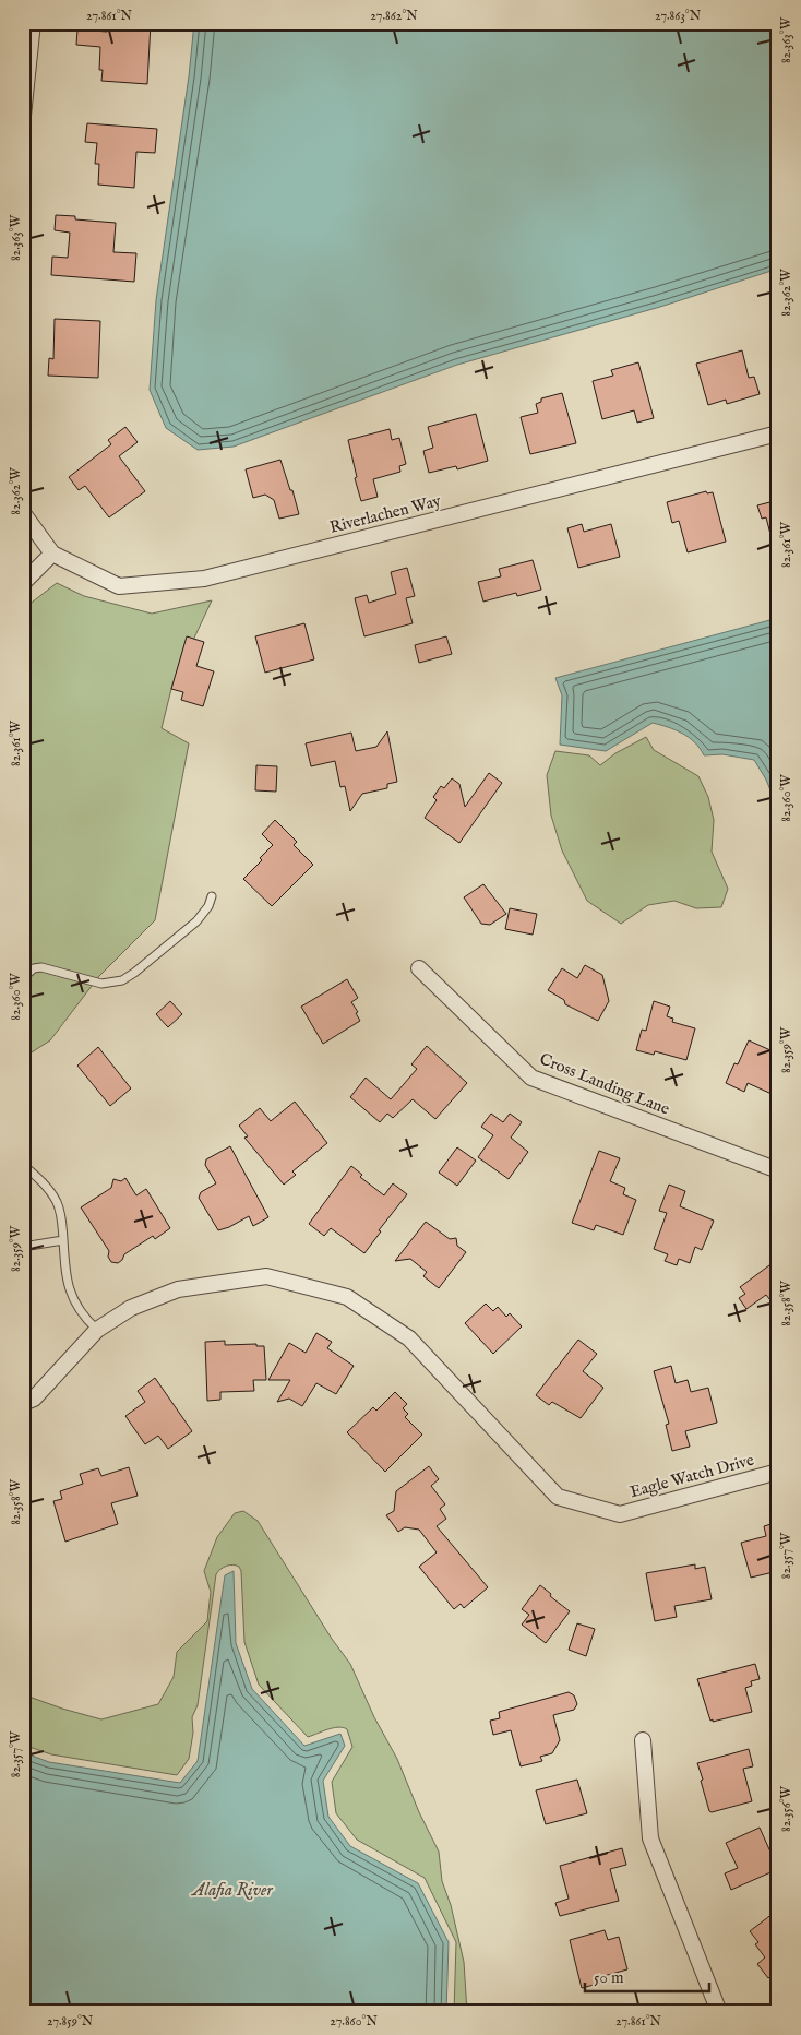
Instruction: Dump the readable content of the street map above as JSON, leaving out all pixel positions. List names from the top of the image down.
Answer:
{
  "streets": {
    "street": ["Riverlachen Way", "Cross Landing Lane", "Eagle Watch Drive"]
  },
  "water": ["Alafia River"],
  "scale_bar": "50 m",
  "coordinates": [
    "27.861°N",
    "27.862°N",
    "27.863°N",
    "82.363°W",
    "82.362°W",
    "82.361°W",
    "82.360°W",
    "82.359°W",
    "82.358°W",
    "82.357°W",
    "82.356°W",
    "27.859°N",
    "27.860°N"
  ]
}
